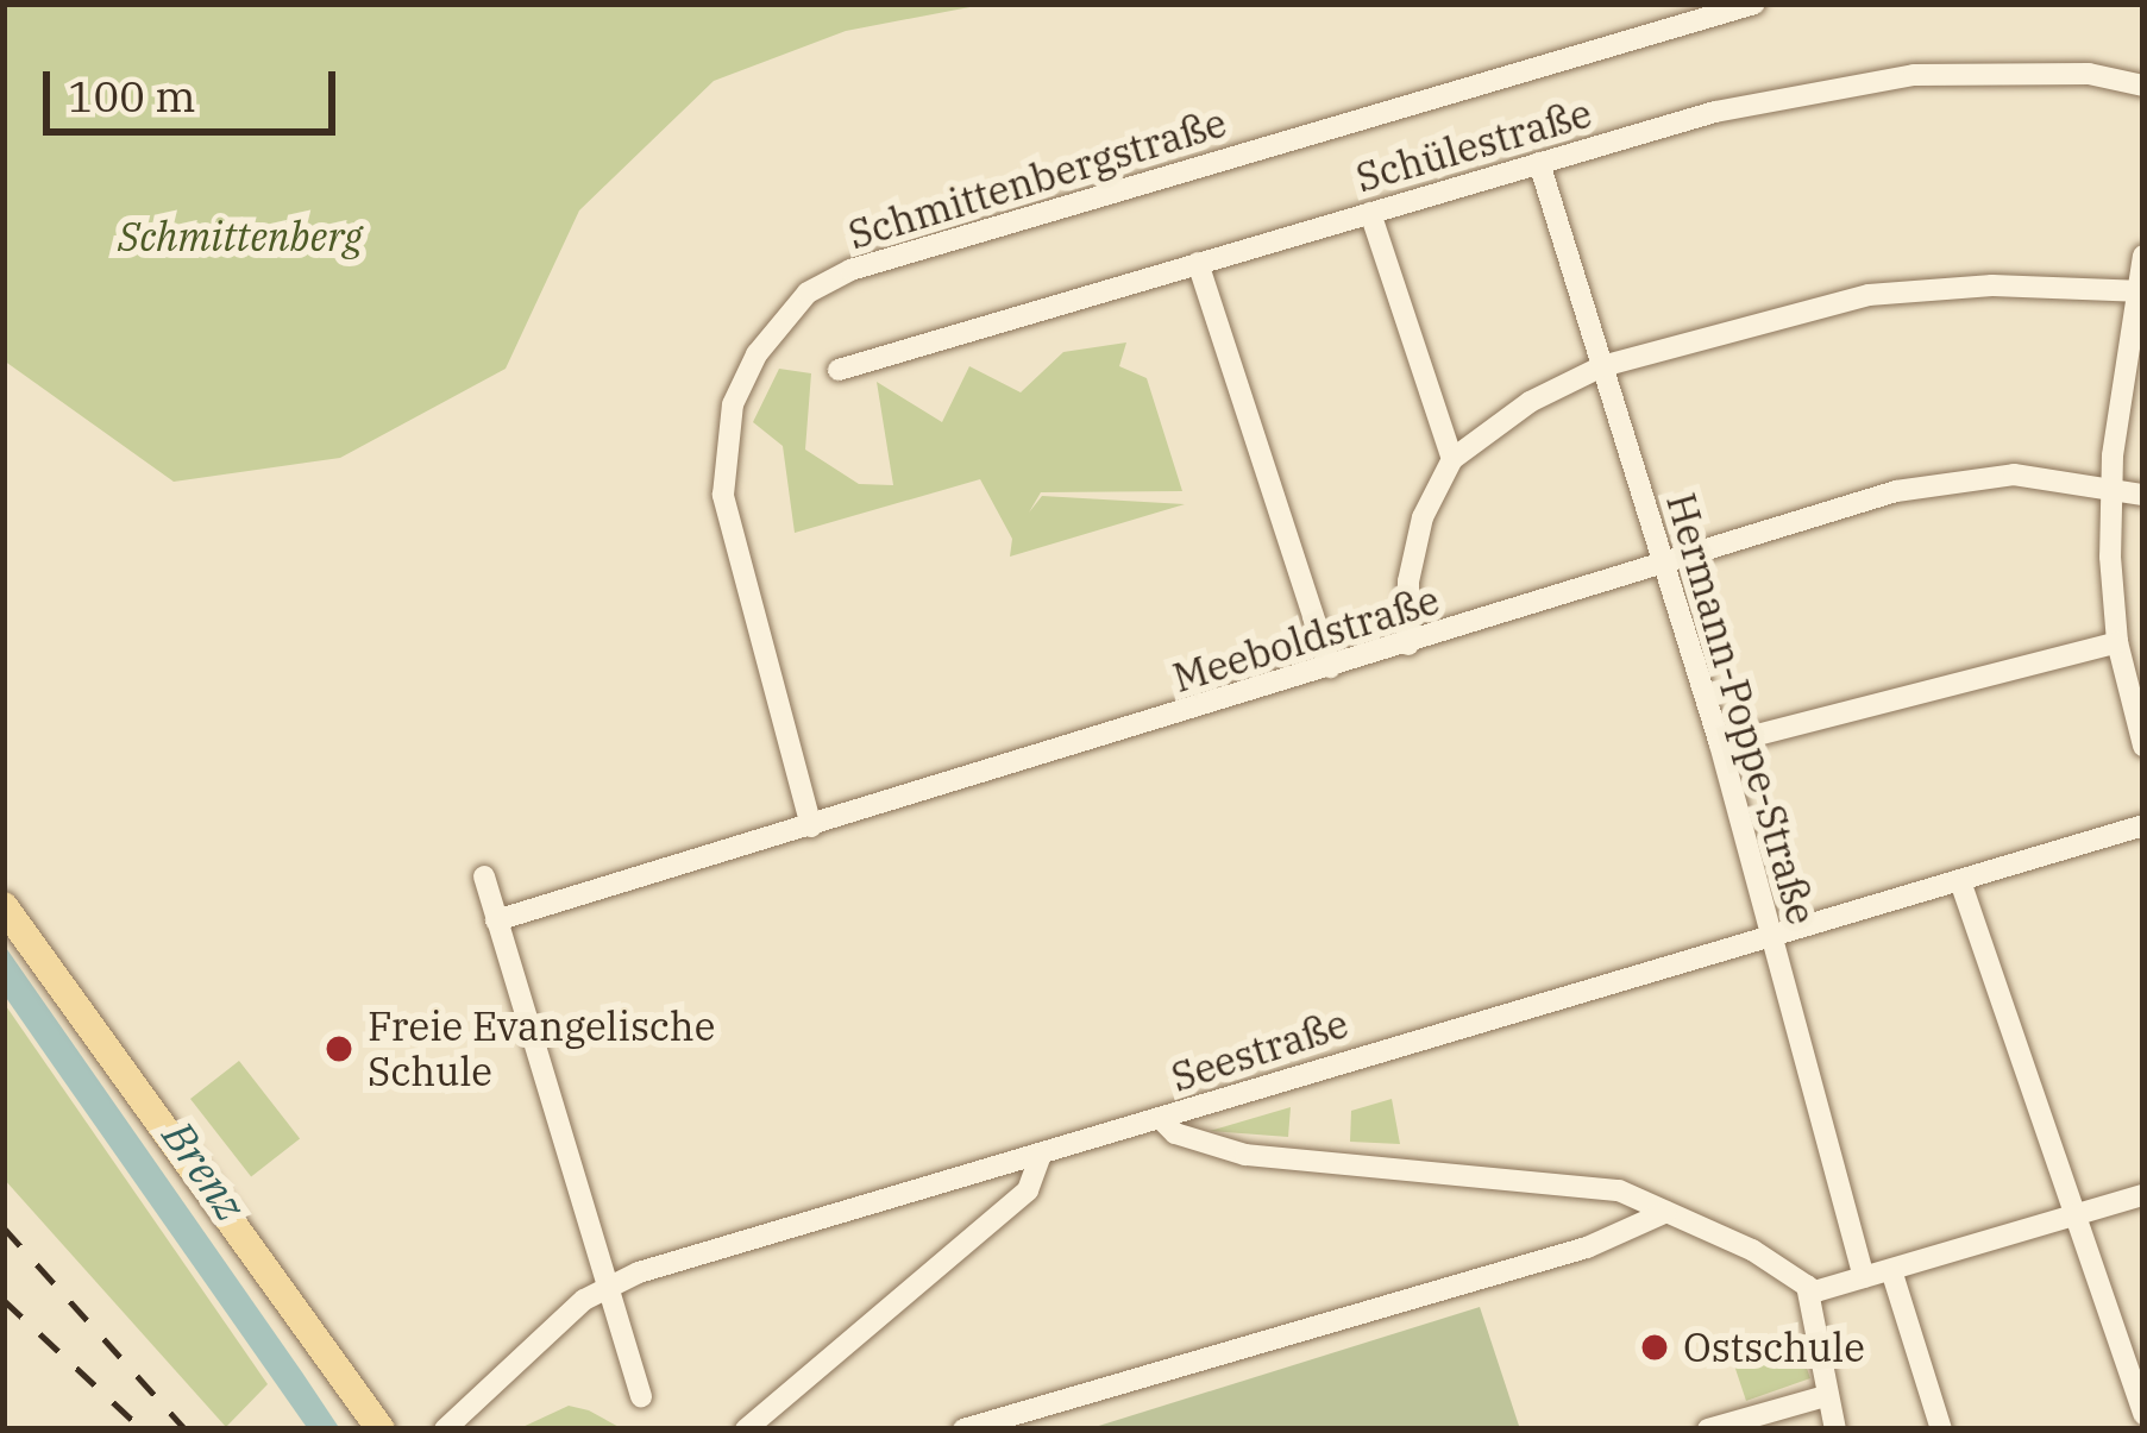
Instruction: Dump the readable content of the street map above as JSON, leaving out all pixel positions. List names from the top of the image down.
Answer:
{
  "streets": {
    "street": [
      "Schülestraße",
      "Schmittenbergstraße",
      "Meeboldstraße",
      "Hermann-Poppe-Straße",
      "Seestraße"
    ]
  },
  "crossings": [
    ["Schülestraße", "Hermann-Poppe-Straße"],
    ["Schmittenbergstraße", "Meeboldstraße"],
    ["Meeboldstraße", "Hermann-Poppe-Straße"],
    ["Hermann-Poppe-Straße", "Seestraße"]
  ],
  "water": ["Brenz"],
  "parks": ["Schmittenberg"],
  "places": ["Freie Evangelische Schule", "Ostschule"],
  "scale_bar": "100 m"
}
